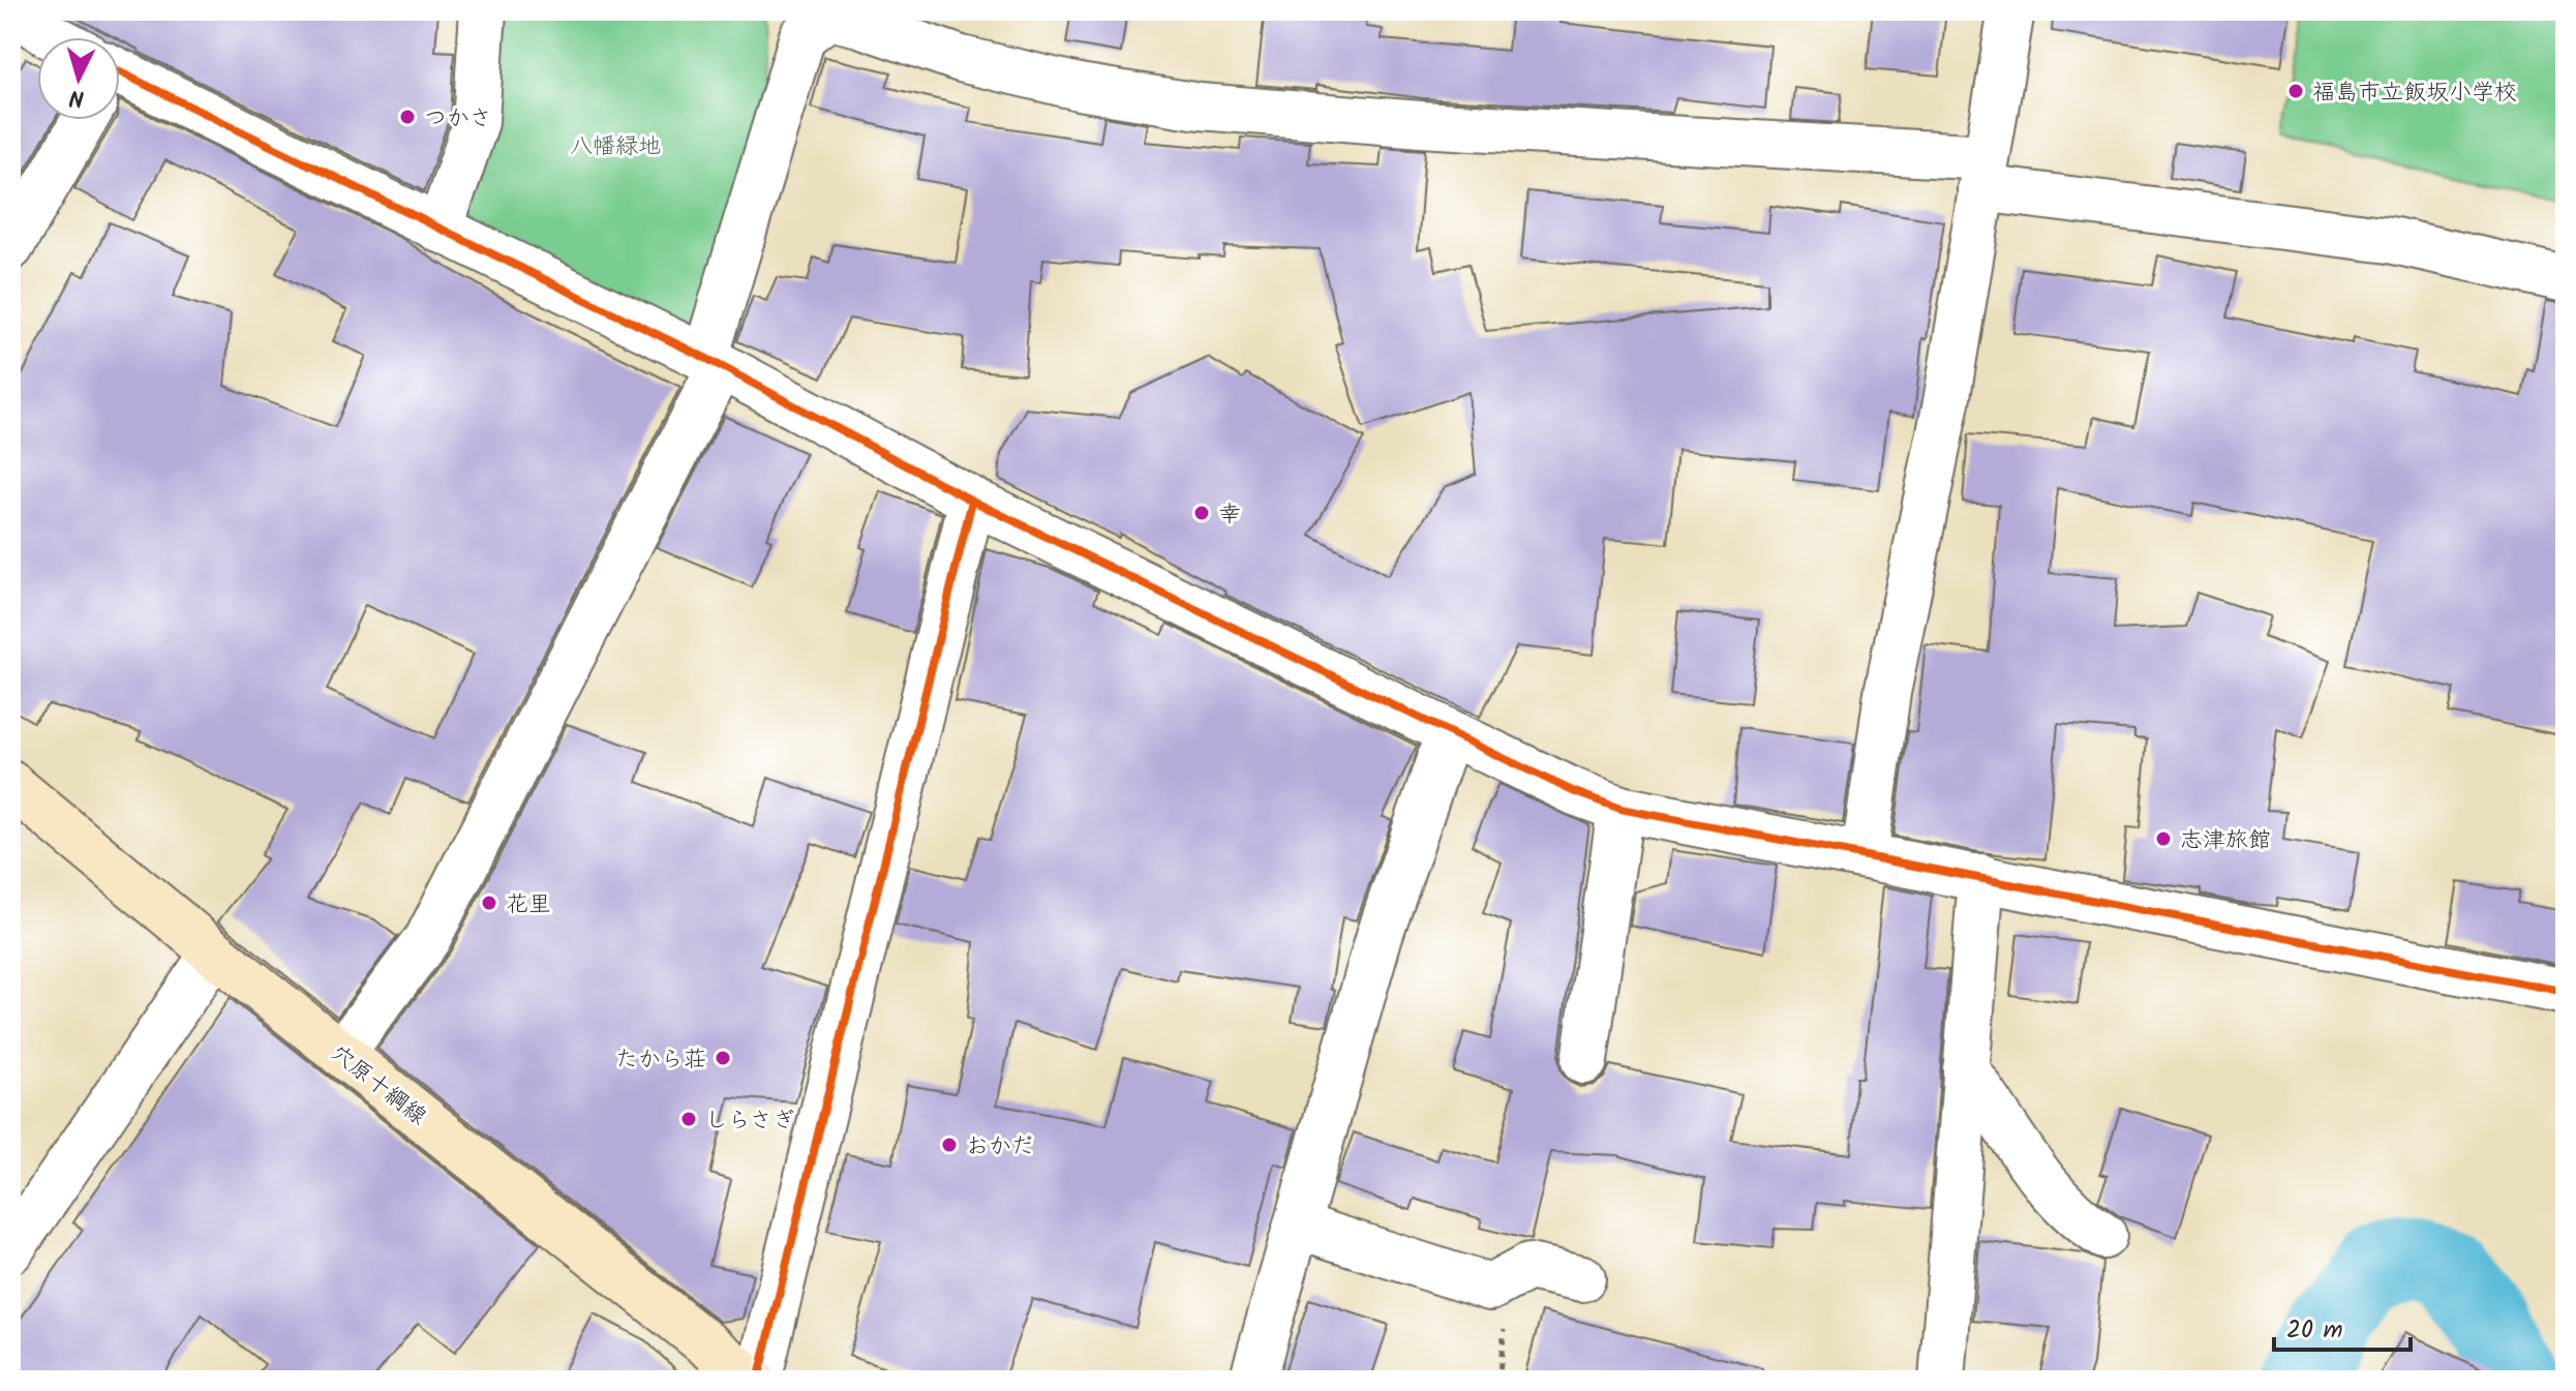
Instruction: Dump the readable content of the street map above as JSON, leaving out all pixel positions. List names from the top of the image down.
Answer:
{
  "streets": {
    "main road": ["穴原十綱線"]
  },
  "parks": ["八幡緑地"],
  "places": [
    "福島市立飯坂小学校",
    "つかさ",
    "幸",
    "志津旅館",
    "花里",
    "たから荘",
    "しらさぎ",
    "おかだ"
  ],
  "scale_bar": "20 m",
  "north": "bottom"
}
